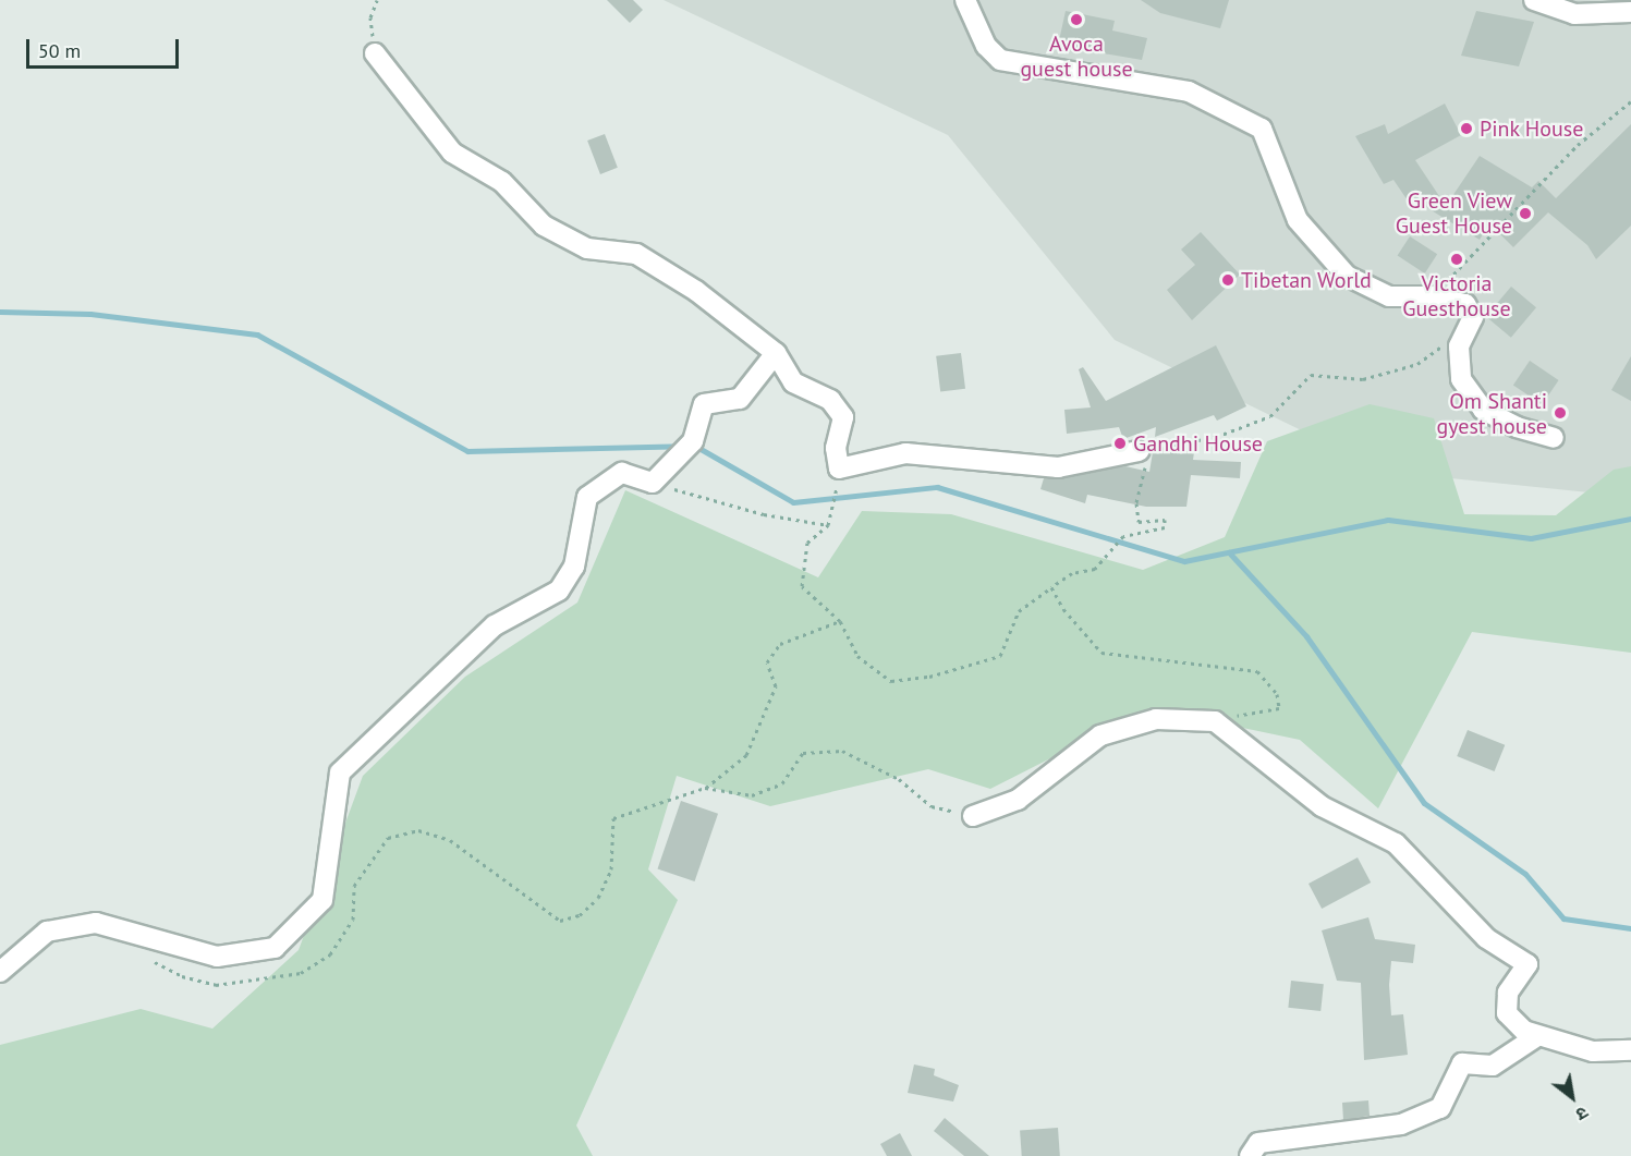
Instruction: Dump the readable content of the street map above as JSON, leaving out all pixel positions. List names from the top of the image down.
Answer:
{
  "places": [
    "Avoca guest house",
    "Pink House",
    "Green View Guest House",
    "Victoria Guesthouse",
    "Tibetan World",
    "Om Shanti gyest house",
    "Gandhi House"
  ],
  "scale_bar": "50 m",
  "north": "bottom right"
}
